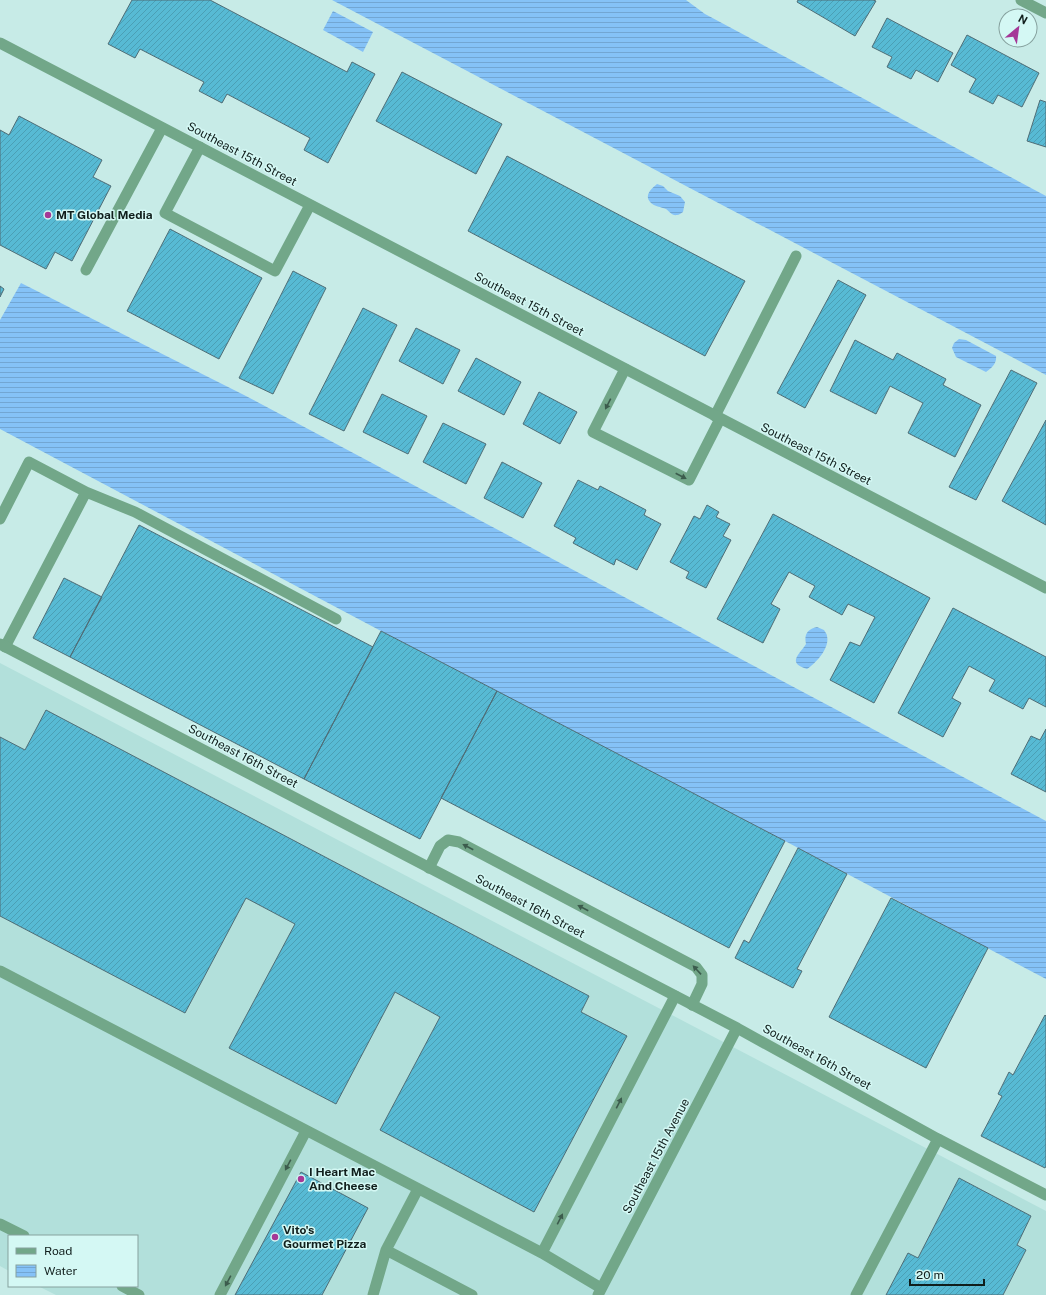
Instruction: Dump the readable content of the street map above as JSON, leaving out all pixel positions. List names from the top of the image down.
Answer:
{
  "streets": {
    "street": ["Southeast 15th Street", "Southeast 16th Street", "Southeast 15th Avenue"]
  },
  "crossings": [
    ["Southeast 16th Street", "Southeast 15th Avenue"]
  ],
  "places": ["MT Global Media", "I Heart Mac And Cheese", "Vito's Gourmet Pizza"],
  "legend": ["Road", "Water"],
  "scale_bar": "20 m",
  "north": "top right"
}
